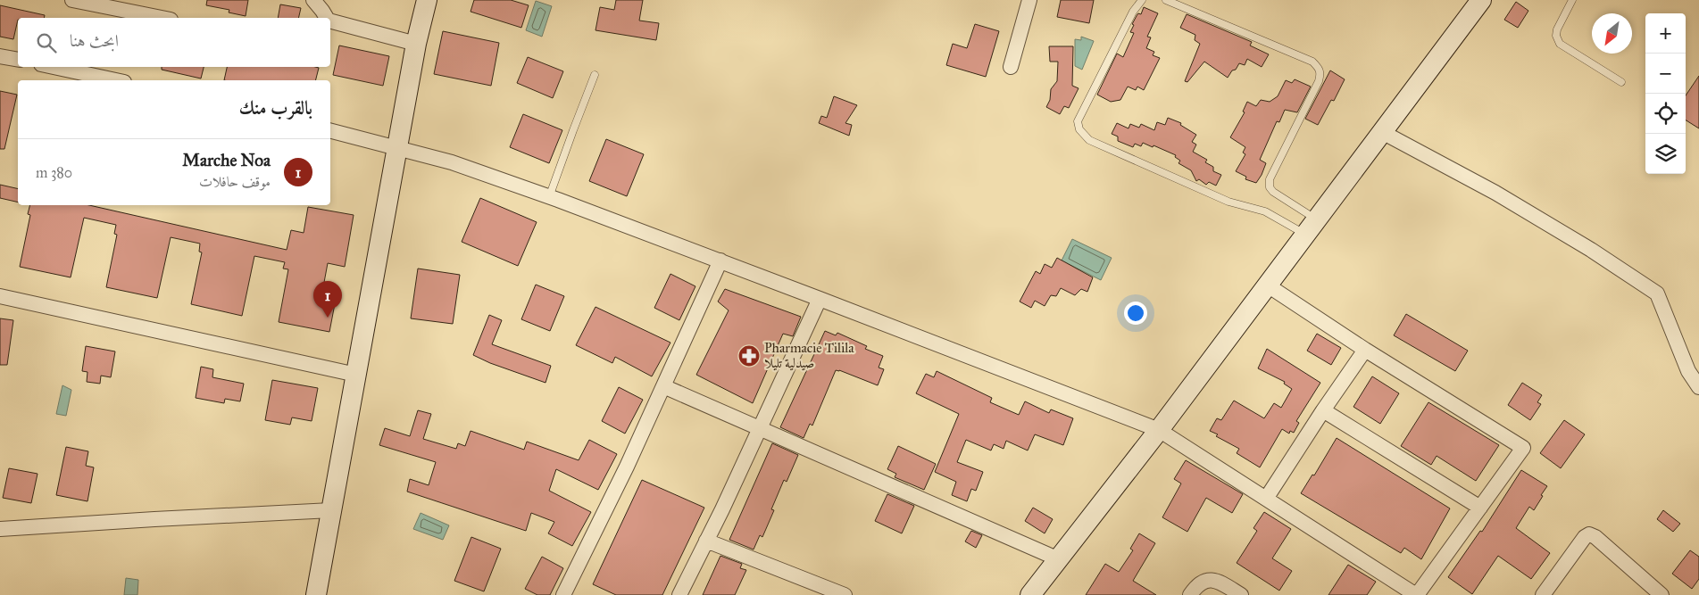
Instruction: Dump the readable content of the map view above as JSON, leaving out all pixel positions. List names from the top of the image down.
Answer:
{
  "places": {
    "pharmacy": ["Pharmacie Tilila صيدلية تليلا"]
  },
  "north": "bottom left",
  "page": {
    "map_buttons": ["+", "−"],
    "search": "ابحث هنا",
    "heading": "بالقرب منك",
    "list": [
      {
        "mark": "1",
        "name": "Marche Noa",
        "note": "موقف حافلات",
        "value": "380 m"
      }
    ],
    "pins": "1"
  }
}
